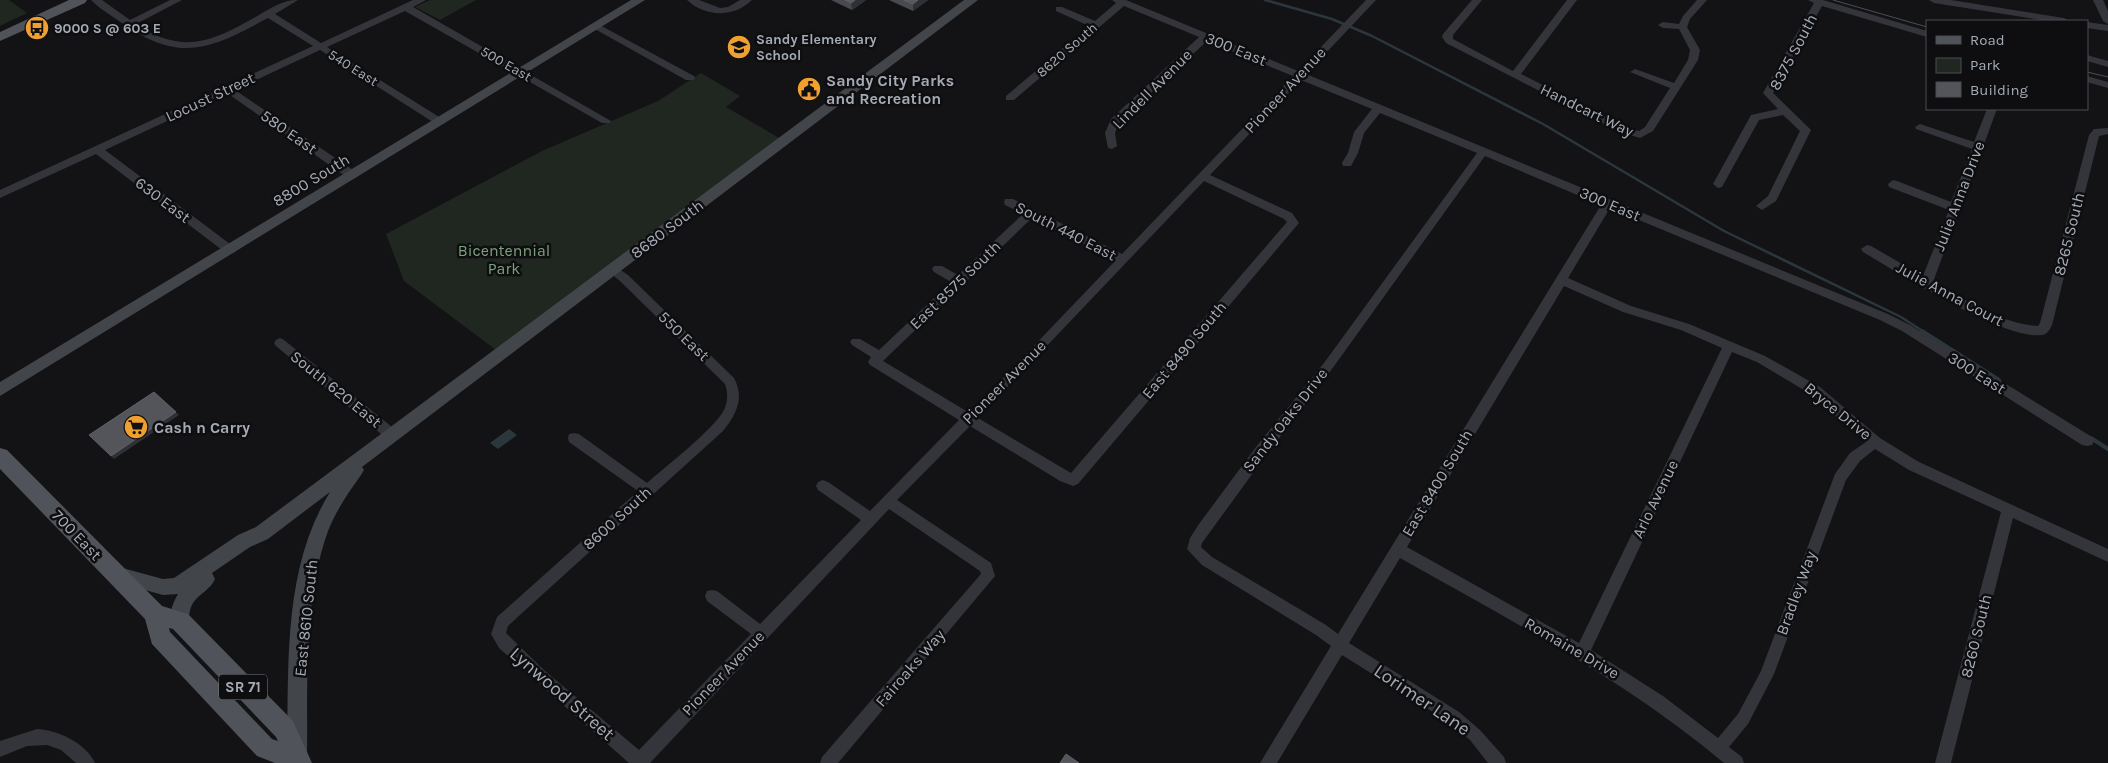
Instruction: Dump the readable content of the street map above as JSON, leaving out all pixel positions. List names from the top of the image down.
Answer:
{
  "streets": {
    "main road": ["700 East", "SR 71"],
    "street": [
      "300 East",
      "8620 South",
      "8375 South",
      "500 East",
      "540 East",
      "Lindell Avenue",
      "Pioneer Avenue",
      "Locust Street",
      "Handcart Way",
      "580 East",
      "8800 South",
      "Julie Anna Drive",
      "630 East",
      "8680 South",
      "South 440 East",
      "8265 South",
      "East 8575 South",
      "Julie Anna Court",
      "550 East",
      "East 8490 South",
      "South 620 East",
      "Bryce Drive",
      "Sandy Oaks Drive",
      "East 8400 South",
      "Arlo Avenue",
      "8600 South",
      "Bradley Way",
      "East 8610 South",
      "8260 South",
      "Romaine Drive",
      "Fairoaks Way",
      "Lynwood Street",
      "Lorimer Lane"
    ]
  },
  "crossings": [
    ["300 East", "8620 South"],
    ["300 East", "Lindell Avenue"],
    ["300 East", "Pioneer Avenue"],
    ["300 East", "Sandy Oaks Drive"],
    ["300 East", "East 8400 South"],
    ["500 East", "Locust Street"],
    ["500 East", "8800 South"],
    ["540 East", "Locust Street"],
    ["540 East", "8800 South"],
    ["Pioneer Avenue", "South 440 East"],
    ["Pioneer Avenue", "East 8490 South"],
    ["Pioneer Avenue", "Fairoaks Way"],
    ["Pioneer Avenue", "Lynwood Street"],
    ["Locust Street", "580 East"],
    ["Locust Street", "630 East"],
    ["580 East", "8800 South"],
    ["8800 South", "630 East"],
    ["Julie Anna Drive", "Julie Anna Court"],
    ["8680 South", "550 East"],
    ["8680 South", "South 620 East"],
    ["8680 South", "East 8610 South"],
    ["South 440 East", "East 8575 South"],
    ["8265 South", "Julie Anna Court"],
    ["550 East", "8600 South"],
    ["Bryce Drive", "East 8400 South"],
    ["Bryce Drive", "Arlo Avenue"],
    ["Bryce Drive", "Bradley Way"],
    ["Bryce Drive", "8260 South"],
    ["Sandy Oaks Drive", "East 8400 South"],
    ["Sandy Oaks Drive", "Lorimer Lane"],
    ["East 8400 South", "Romaine Drive"],
    ["East 8400 South", "Lorimer Lane"],
    ["Arlo Avenue", "Romaine Drive"],
    ["8600 South", "Lynwood Street"],
    ["700 East", "SR 71"],
    ["Bradley Way", "Romaine Drive"],
    ["East 8610 South", "SR 71"]
  ],
  "parks": ["Bicentennial Park"],
  "places": {
    "bus stop": ["9000 S @ 603 E"],
    "school or university": ["Sandy Elementary School"],
    "public building": ["Sandy City Parks and Recreation"],
    "supermarket": ["Cash n Carry"]
  },
  "legend": ["Road", "Park", "Building"]
}
